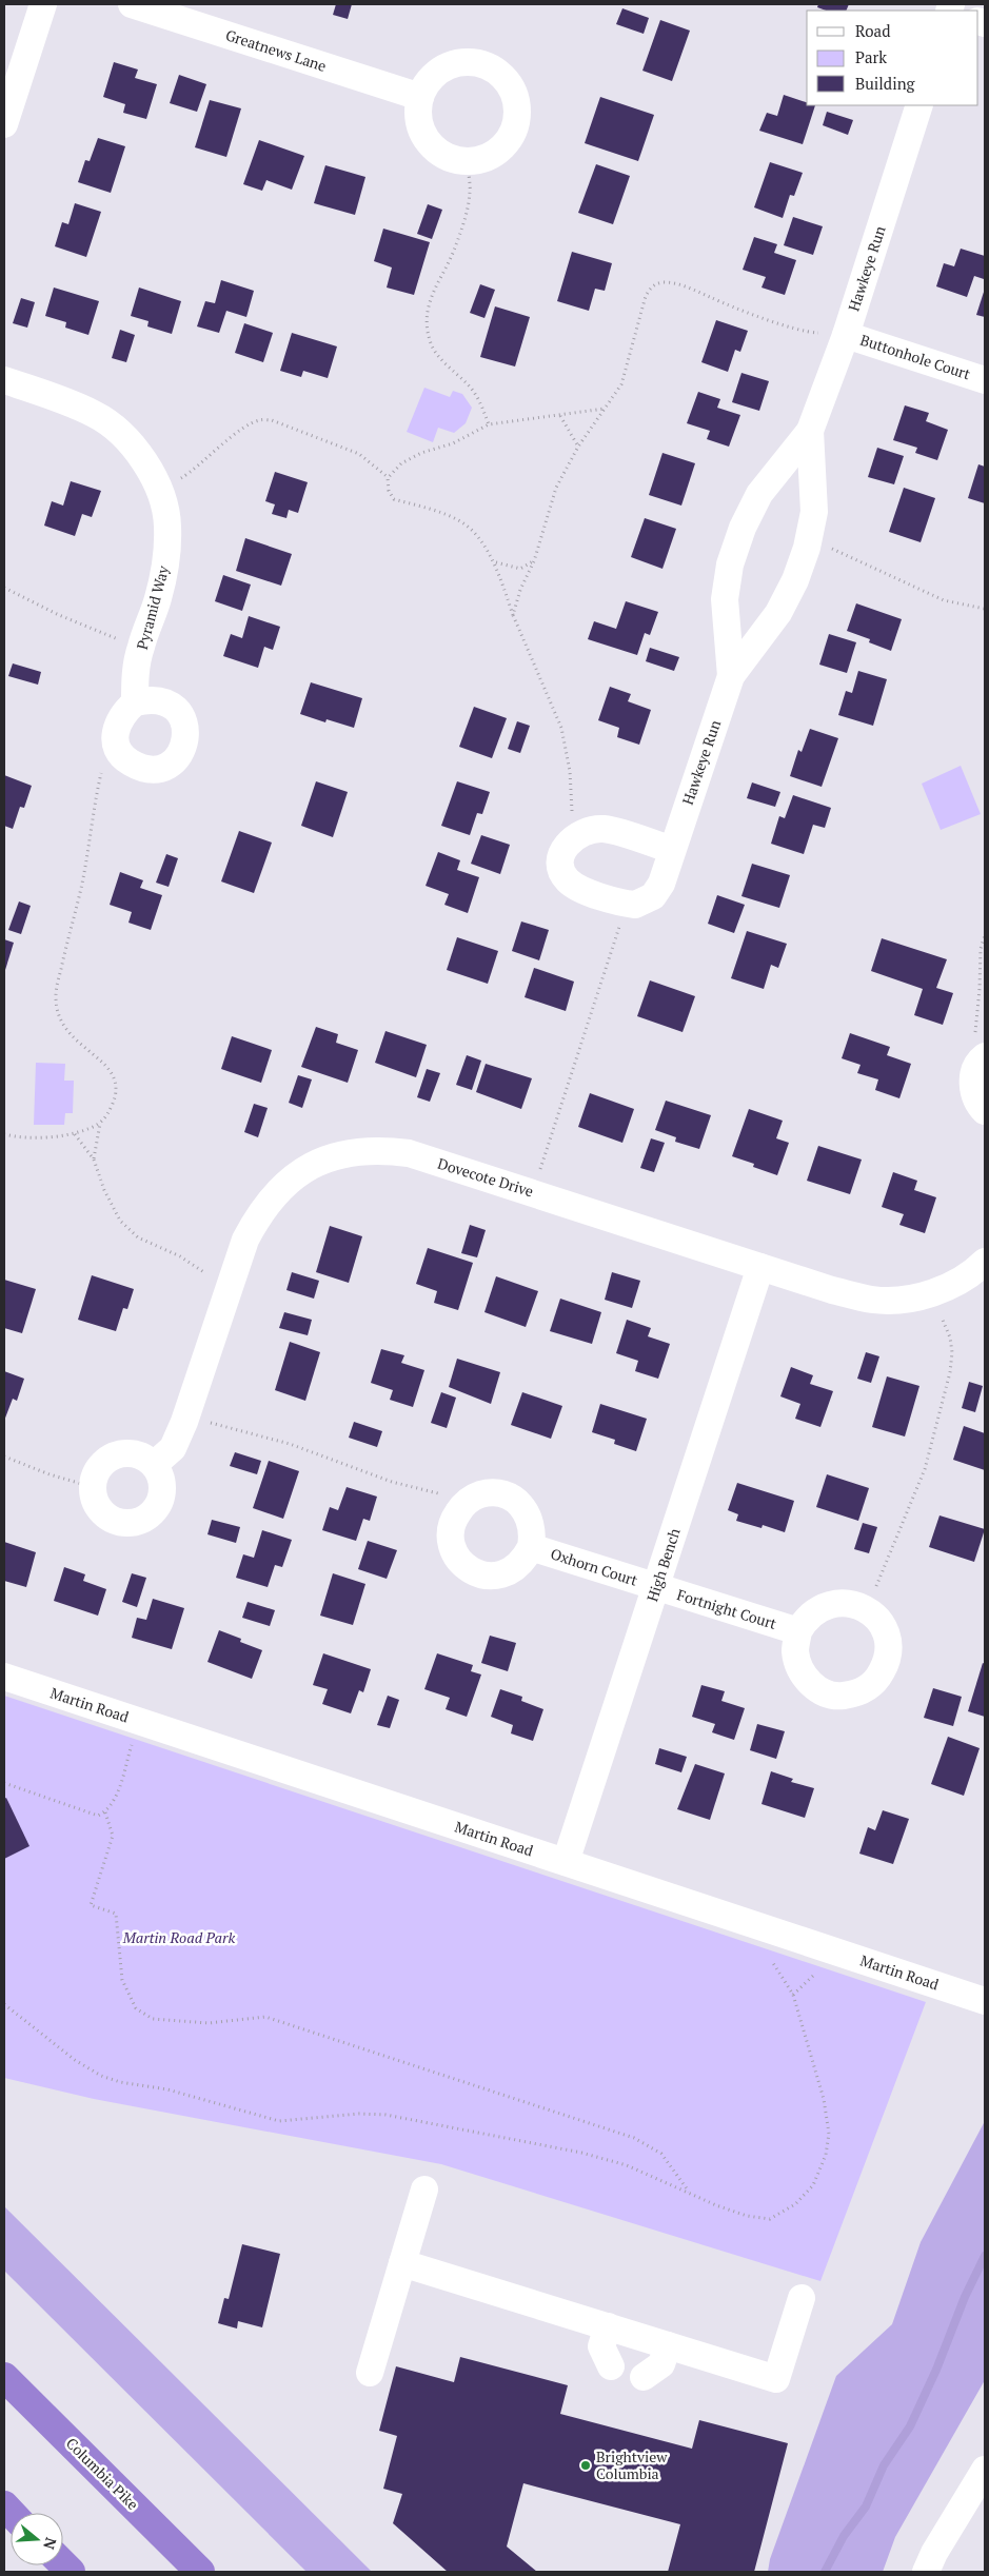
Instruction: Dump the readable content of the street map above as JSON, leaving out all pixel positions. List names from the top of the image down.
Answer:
{
  "streets": {
    "highway": ["Columbia Pike"],
    "street": [
      "Greatnews Lane",
      "Hawkeye Run",
      "Buttonhole Court",
      "Pyramid Way",
      "Dovecote Drive",
      "High Bench",
      "Oxhorn Court",
      "Fortnight Court",
      "Martin Road"
    ]
  },
  "crossings": [
    ["Hawkeye Run", "Buttonhole Court"],
    ["Dovecote Drive", "High Bench"],
    ["High Bench", "Oxhorn Court"],
    ["High Bench", "Fortnight Court"],
    ["High Bench", "Martin Road"],
    ["Oxhorn Court", "Fortnight Court"]
  ],
  "parks": ["Martin Road Park"],
  "places": ["Brightview Columbia"],
  "legend": ["Road", "Park", "Building"],
  "north": "right"
}
